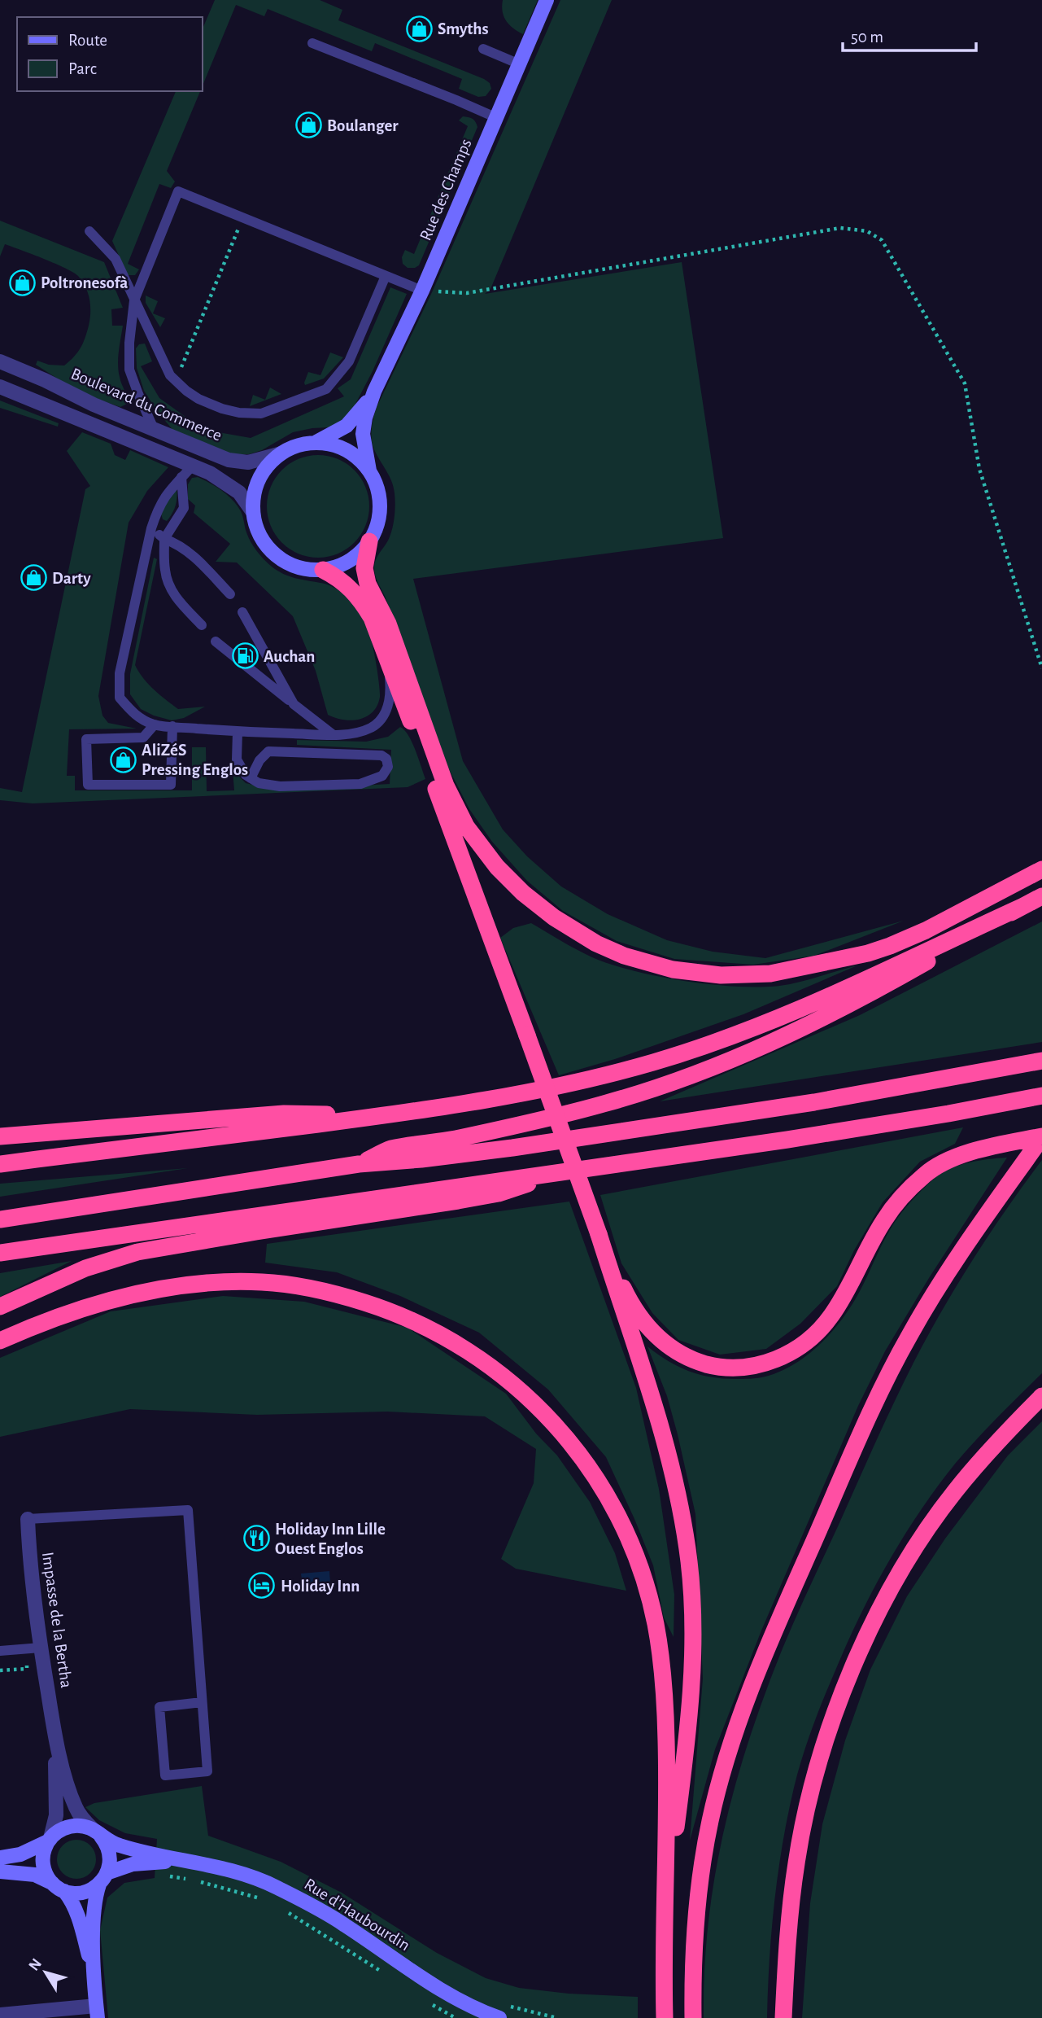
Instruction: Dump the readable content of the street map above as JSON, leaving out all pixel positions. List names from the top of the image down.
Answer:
{
  "streets": {
    "street": [
      "Rue des Champs",
      "Boulevard du Commerce",
      "Impasse de la Bertha",
      "Rue d'Haubourdin"
    ]
  },
  "crossings": [
    ["Rue des Champs", "Boulevard du Commerce"]
  ],
  "places": {
    "shop": [
      "Smyths",
      "Boulanger",
      "Poltronesofà",
      "Darty",
      "AliZéS Pressing Englos"
    ],
    "fuel station": ["Auchan"],
    "restaurant": ["Holiday Inn Lille Ouest Englos"],
    "hotel": ["Holiday Inn"]
  },
  "legend": ["Route", "Parc"],
  "scale_bar": "50 m",
  "north": "top left"
}
